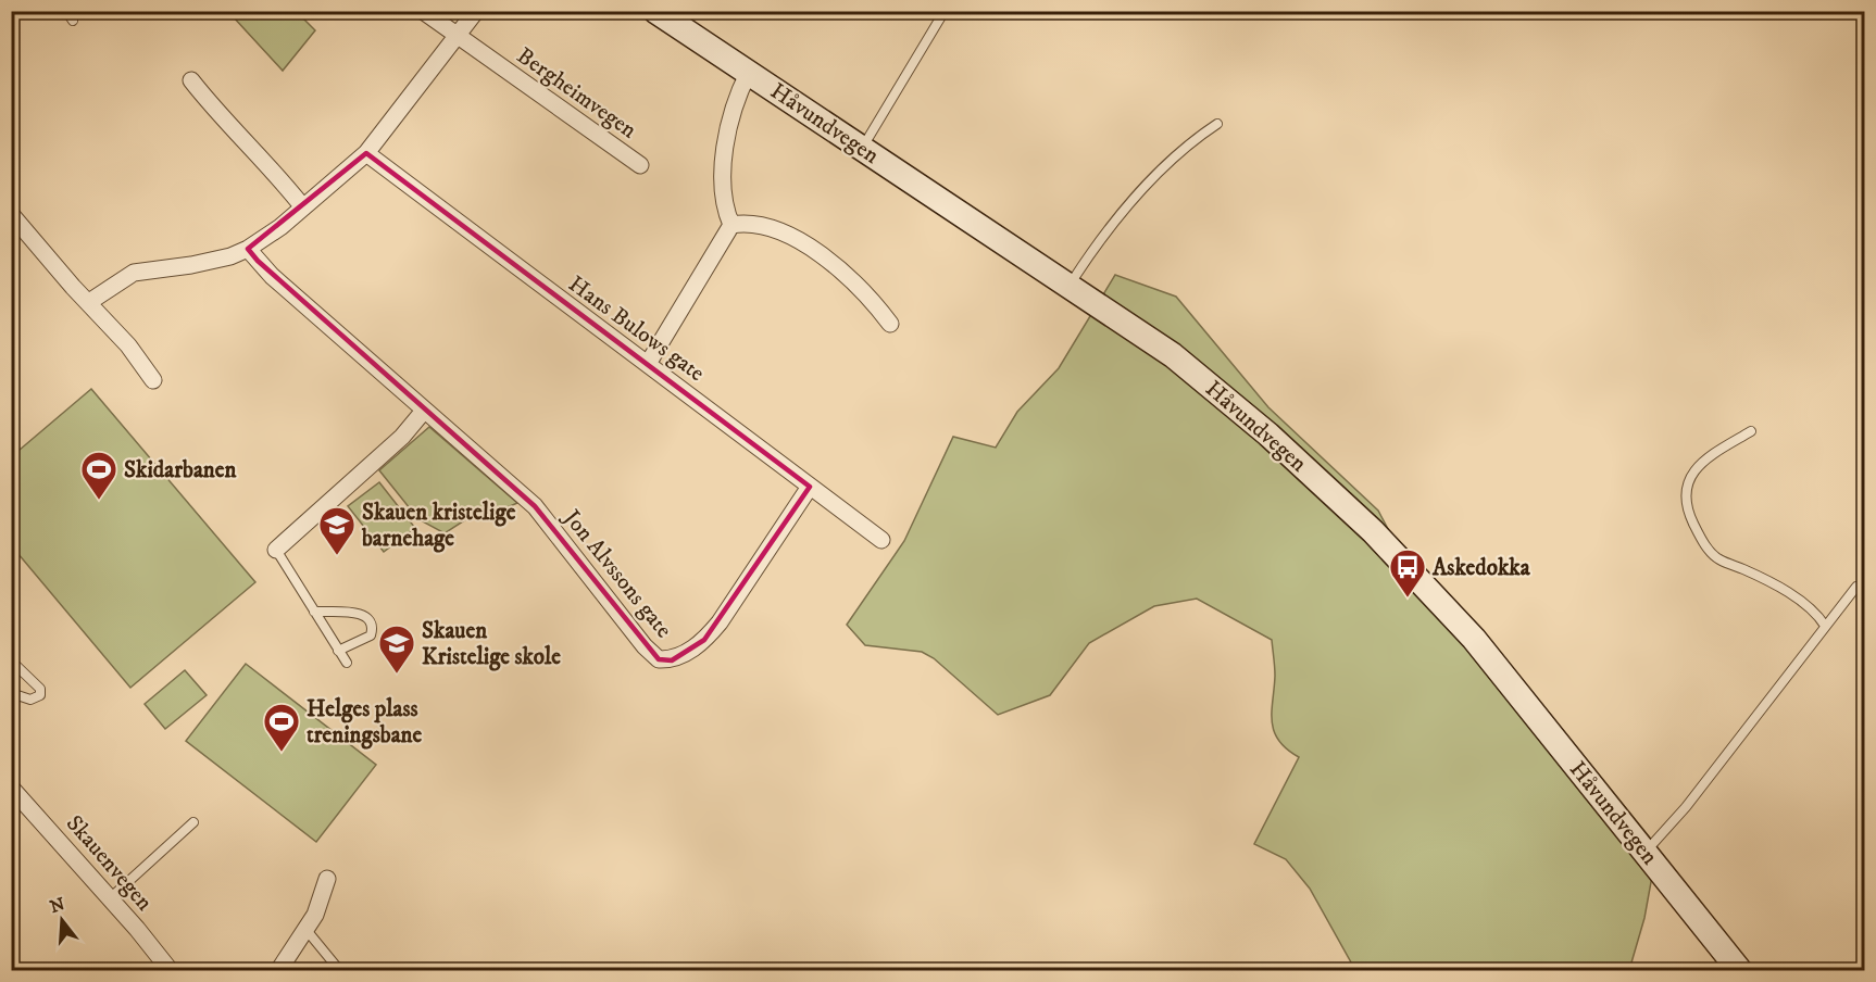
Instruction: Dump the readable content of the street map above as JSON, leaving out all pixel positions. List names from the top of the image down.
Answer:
{
  "streets": {
    "main road": ["Håvundvegen"],
    "street": [
      "Bergheimvegen",
      "Hans Bulows gate",
      "Jon Alvssons gate",
      "Skauenvegen"
    ]
  },
  "crossings": [
    ["Hans Bulows gate", "Jon Alvssons gate"]
  ],
  "places": {
    "sports": ["Skidarbanen", "Helges plass treningsbane"],
    "school or university": ["Skauen kristelige barnehage", "Skauen Kristelige skole"],
    "bus stop": ["Askedokka"]
  },
  "north": "top"
}
